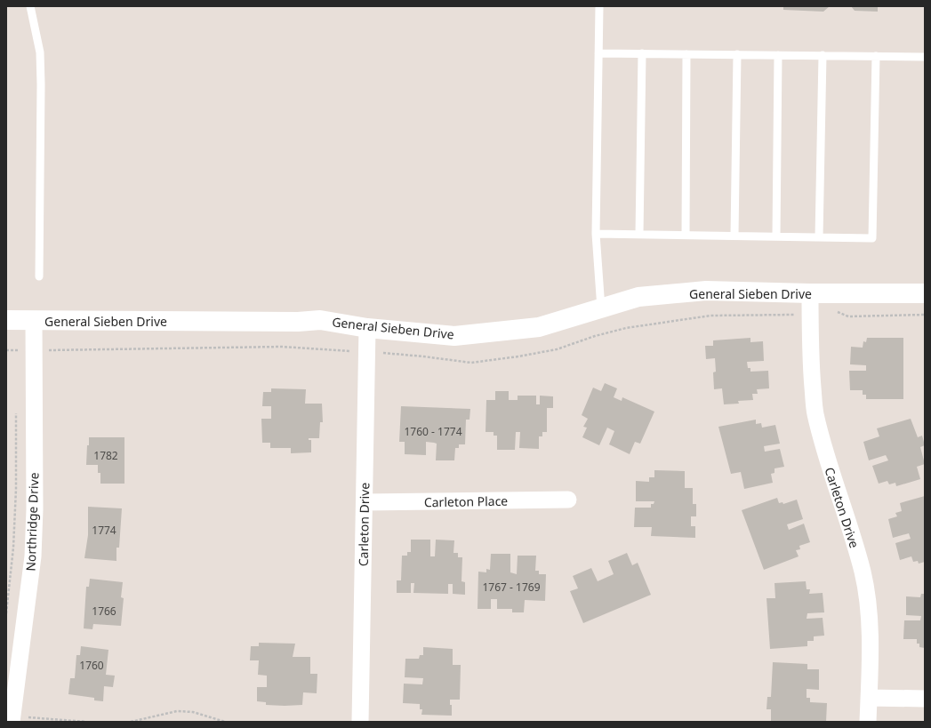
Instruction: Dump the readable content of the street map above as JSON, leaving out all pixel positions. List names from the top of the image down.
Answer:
{
  "streets": {
    "street": [
      "General Sieben Drive",
      "Carleton Place",
      "Carleton Drive",
      "Northridge Drive"
    ]
  },
  "crossings": [
    ["General Sieben Drive", "Carleton Drive"],
    ["General Sieben Drive", "Northridge Drive"],
    ["Carleton Place", "Carleton Drive"]
  ],
  "house_numbers": [
    "1760 - 1774",
    "1782",
    "1774",
    "1767 - 1769",
    "1766",
    "1760"
  ]
}
